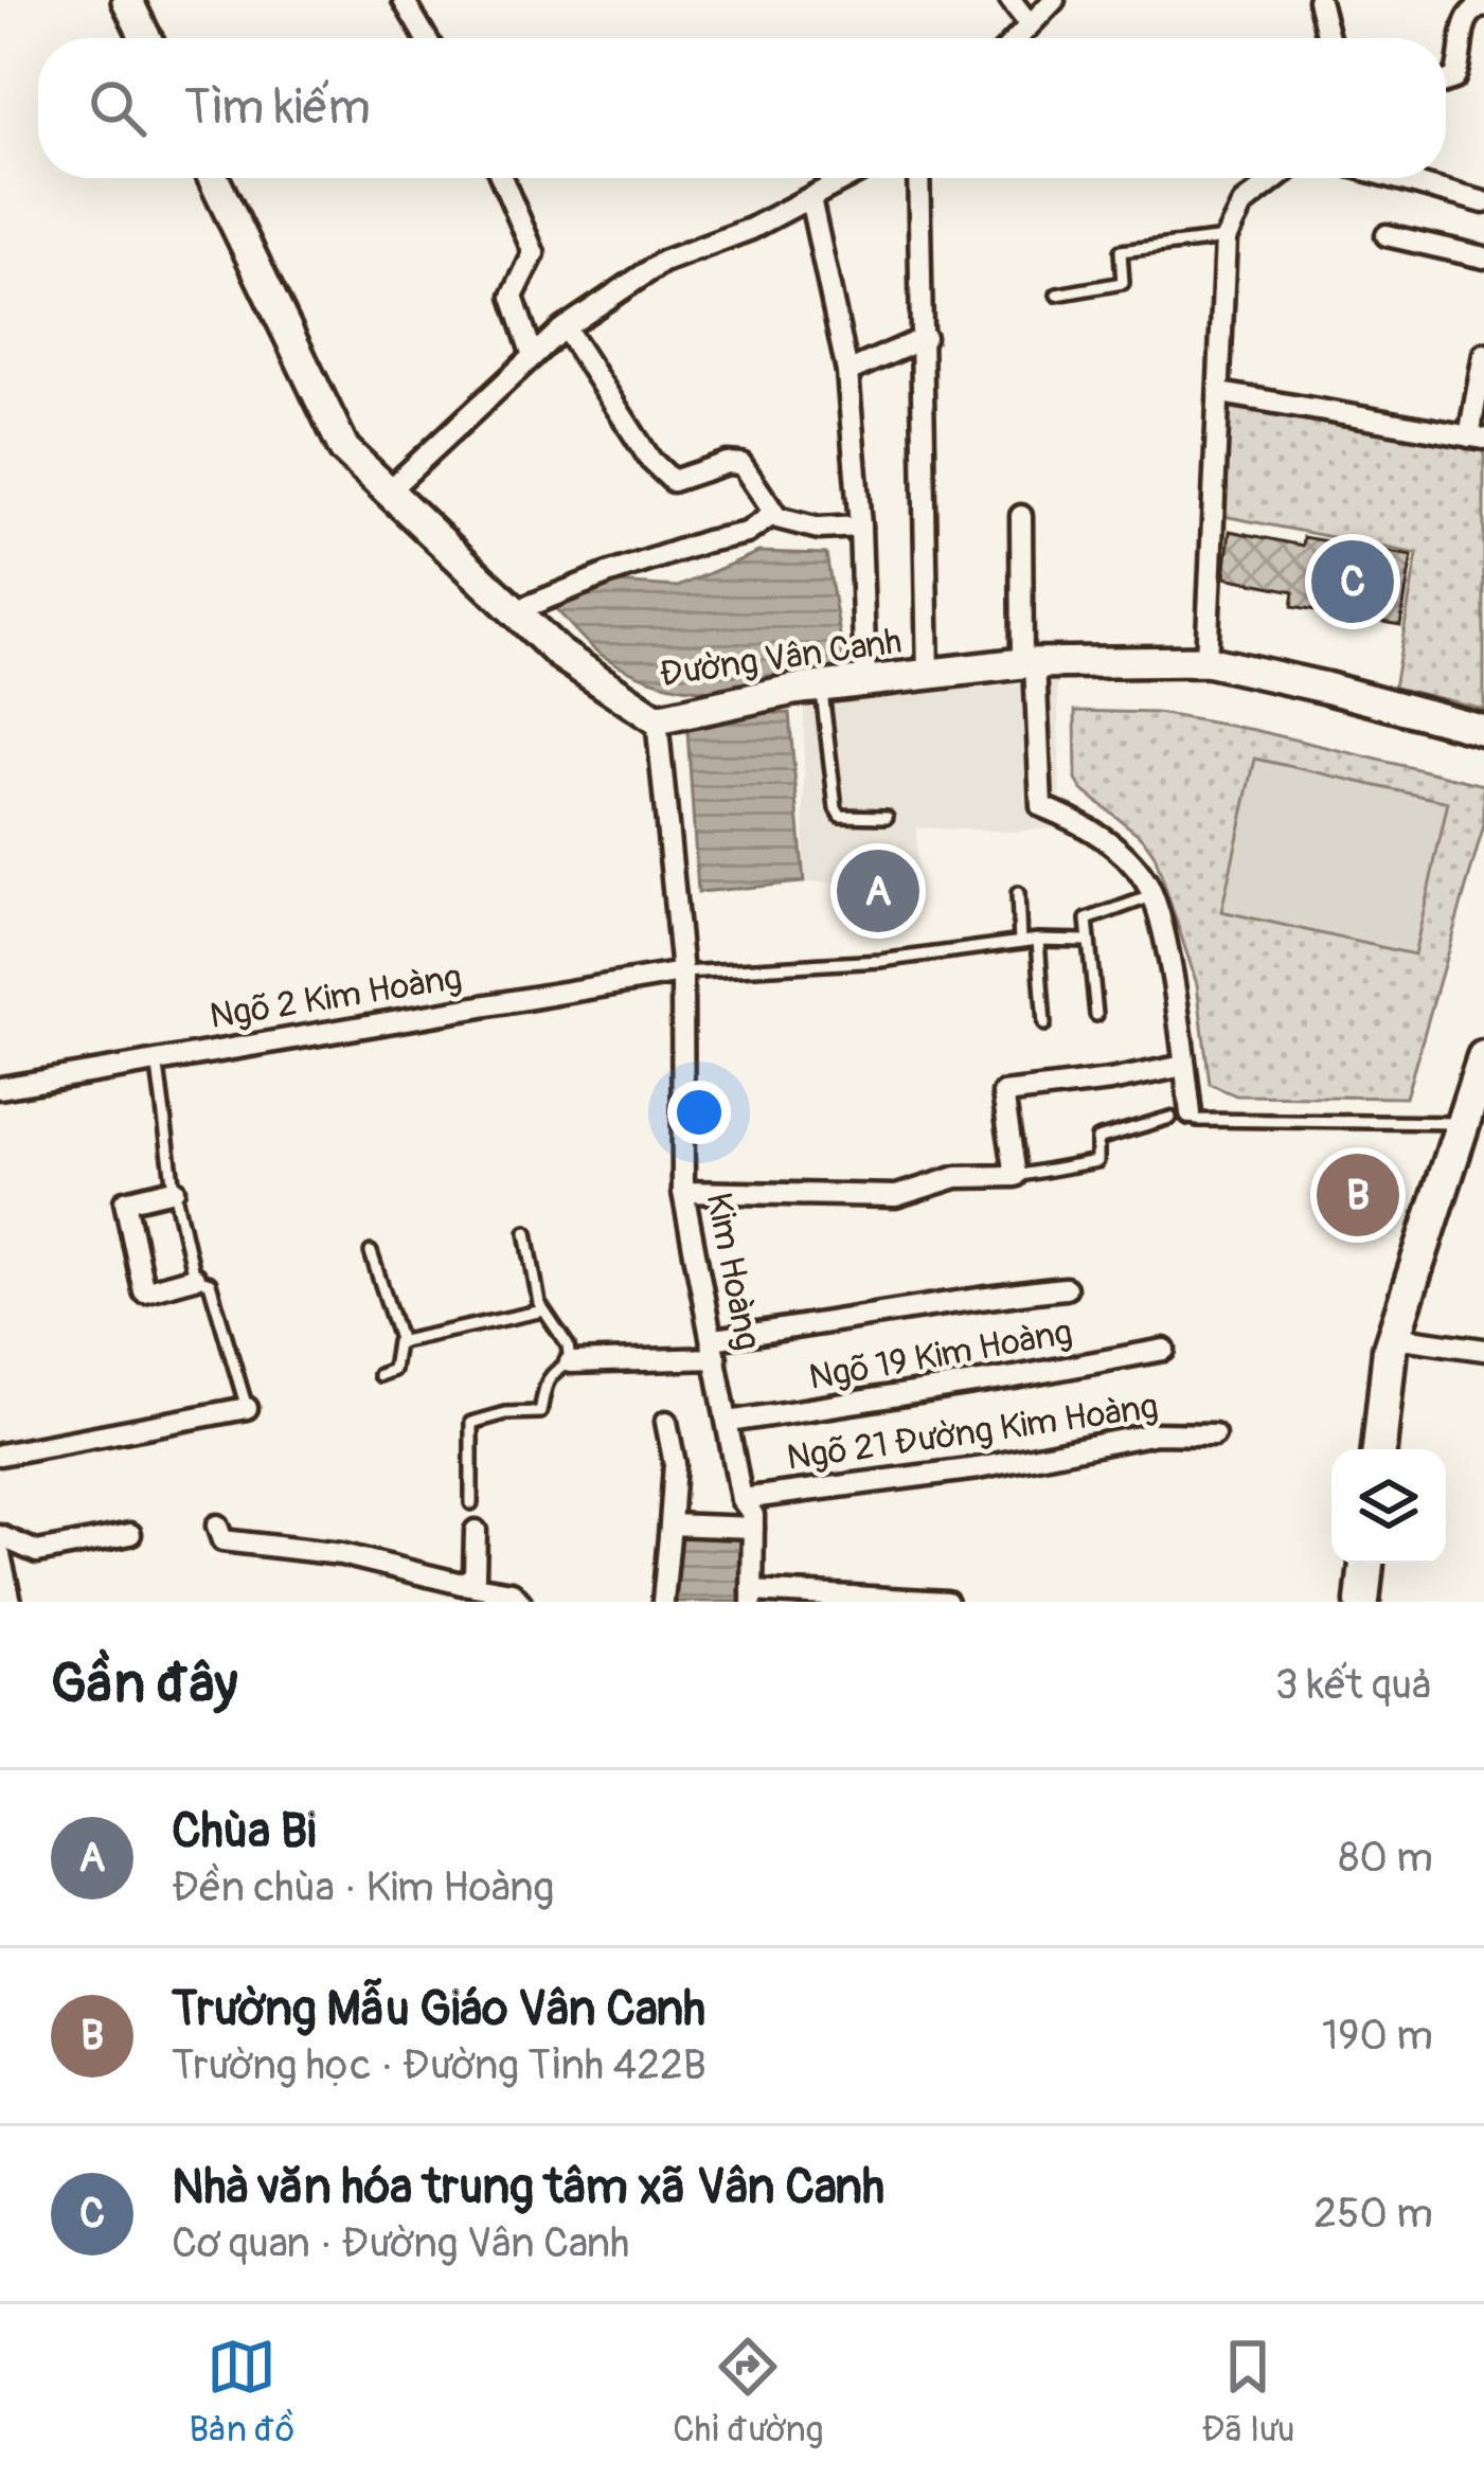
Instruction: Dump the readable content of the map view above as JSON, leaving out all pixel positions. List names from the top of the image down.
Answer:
{
  "streets": {
    "street": [
      "Đường Vân Canh",
      "Ngõ 2 Kim Hoàng",
      "Kim Hoàng",
      "Ngõ 19 Kim Hoàng",
      "Ngõ 21 Đường Kim Hoàng"
    ]
  },
  "crossings": [
    ["Đường Vân Canh", "Kim Hoàng"],
    ["Ngõ 2 Kim Hoàng", "Kim Hoàng"],
    ["Kim Hoàng", "Ngõ 19 Kim Hoàng"],
    ["Kim Hoàng", "Ngõ 21 Đường Kim Hoàng"]
  ],
  "page": {
    "search": "Tìm kiếm",
    "pins": ["C", "A", "B"],
    "heading": ["Gần đây", "3 kết quả"],
    "list": [
      {
        "mark": "A",
        "name": "Chùa Bi",
        "note": "Đền chùa · Kim Hoàng",
        "value": "80 m"
      },
      {
        "mark": "B",
        "name": "Trường Mẫu Giáo Vân Canh",
        "note": "Trường học · Đường Tỉnh 422B",
        "value": "190 m"
      },
      {
        "mark": "C",
        "name": "Nhà văn hóa trung tâm xã Vân Canh",
        "note": "Cơ quan · Đường Vân Canh",
        "value": "250 m"
      }
    ],
    "nav": ["Bản đồ", "Chỉ đường", "Đã lưu"]
  }
}
